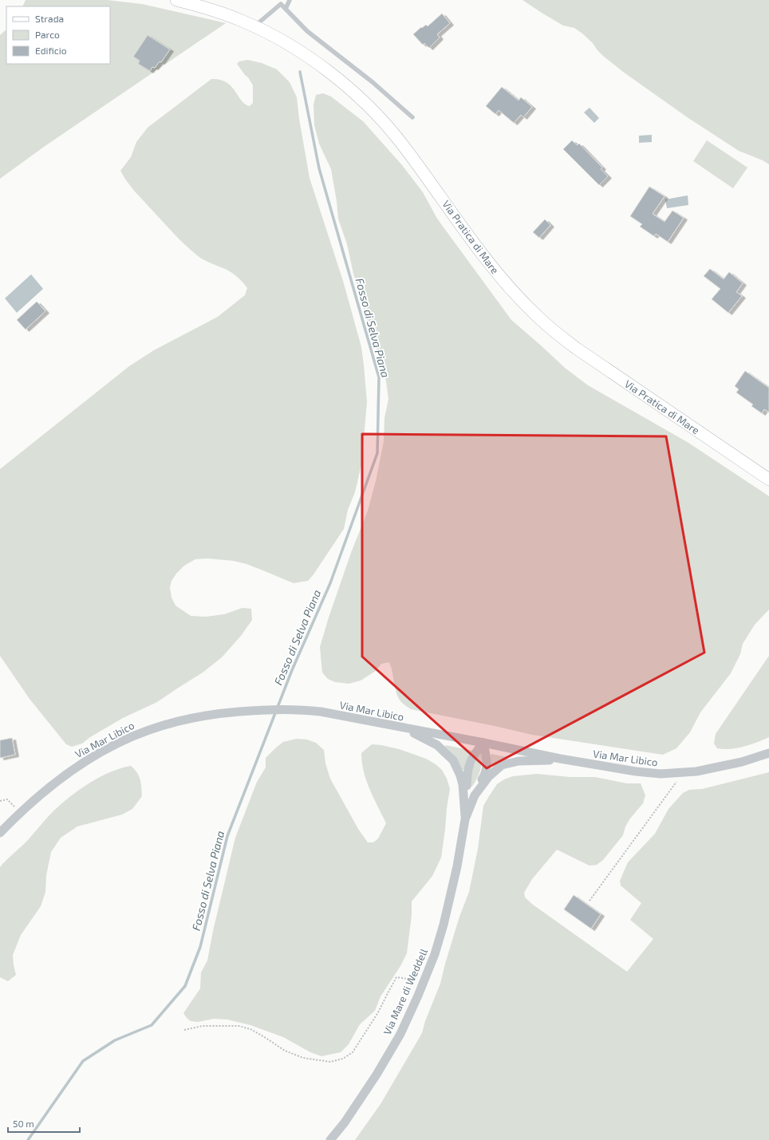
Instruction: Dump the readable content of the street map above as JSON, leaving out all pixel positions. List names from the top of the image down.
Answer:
{
  "streets": {
    "street": ["Via Pratica di Mare", "Via Mar Libico", "Via Mare di Weddell"]
  },
  "crossings": [
    ["Via Mar Libico", "Via Mare di Weddell"]
  ],
  "water": ["Fosso di Selva Piana"],
  "legend": ["Strada", "Parco", "Edificio"],
  "scale_bar": "50 m"
}
